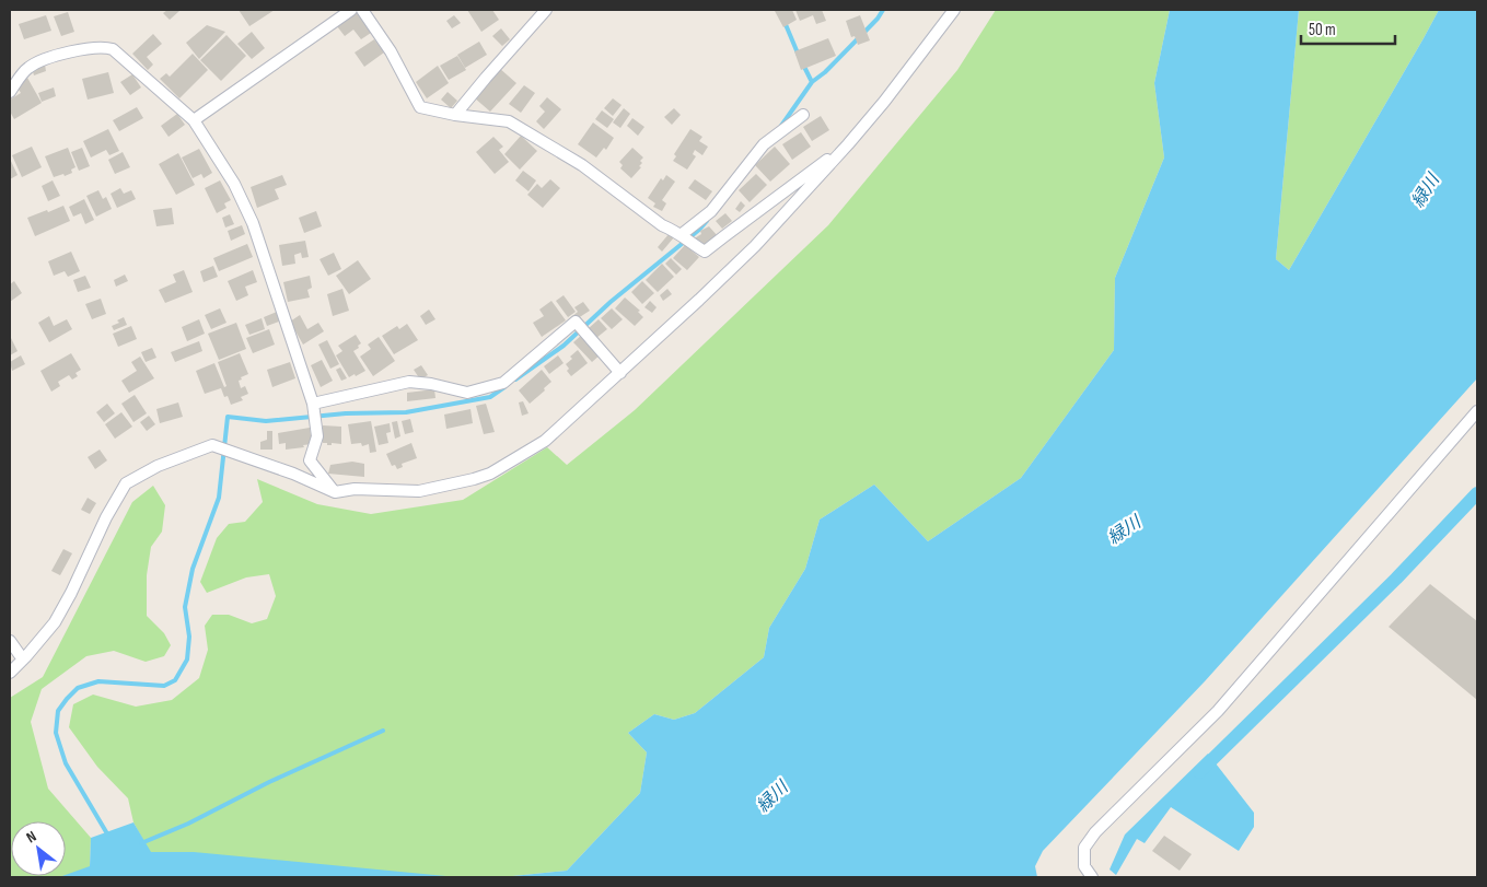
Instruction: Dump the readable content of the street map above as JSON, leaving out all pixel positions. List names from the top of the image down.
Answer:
{
  "water": ["緑川"],
  "scale_bar": "50 m",
  "north": "top left"
}
